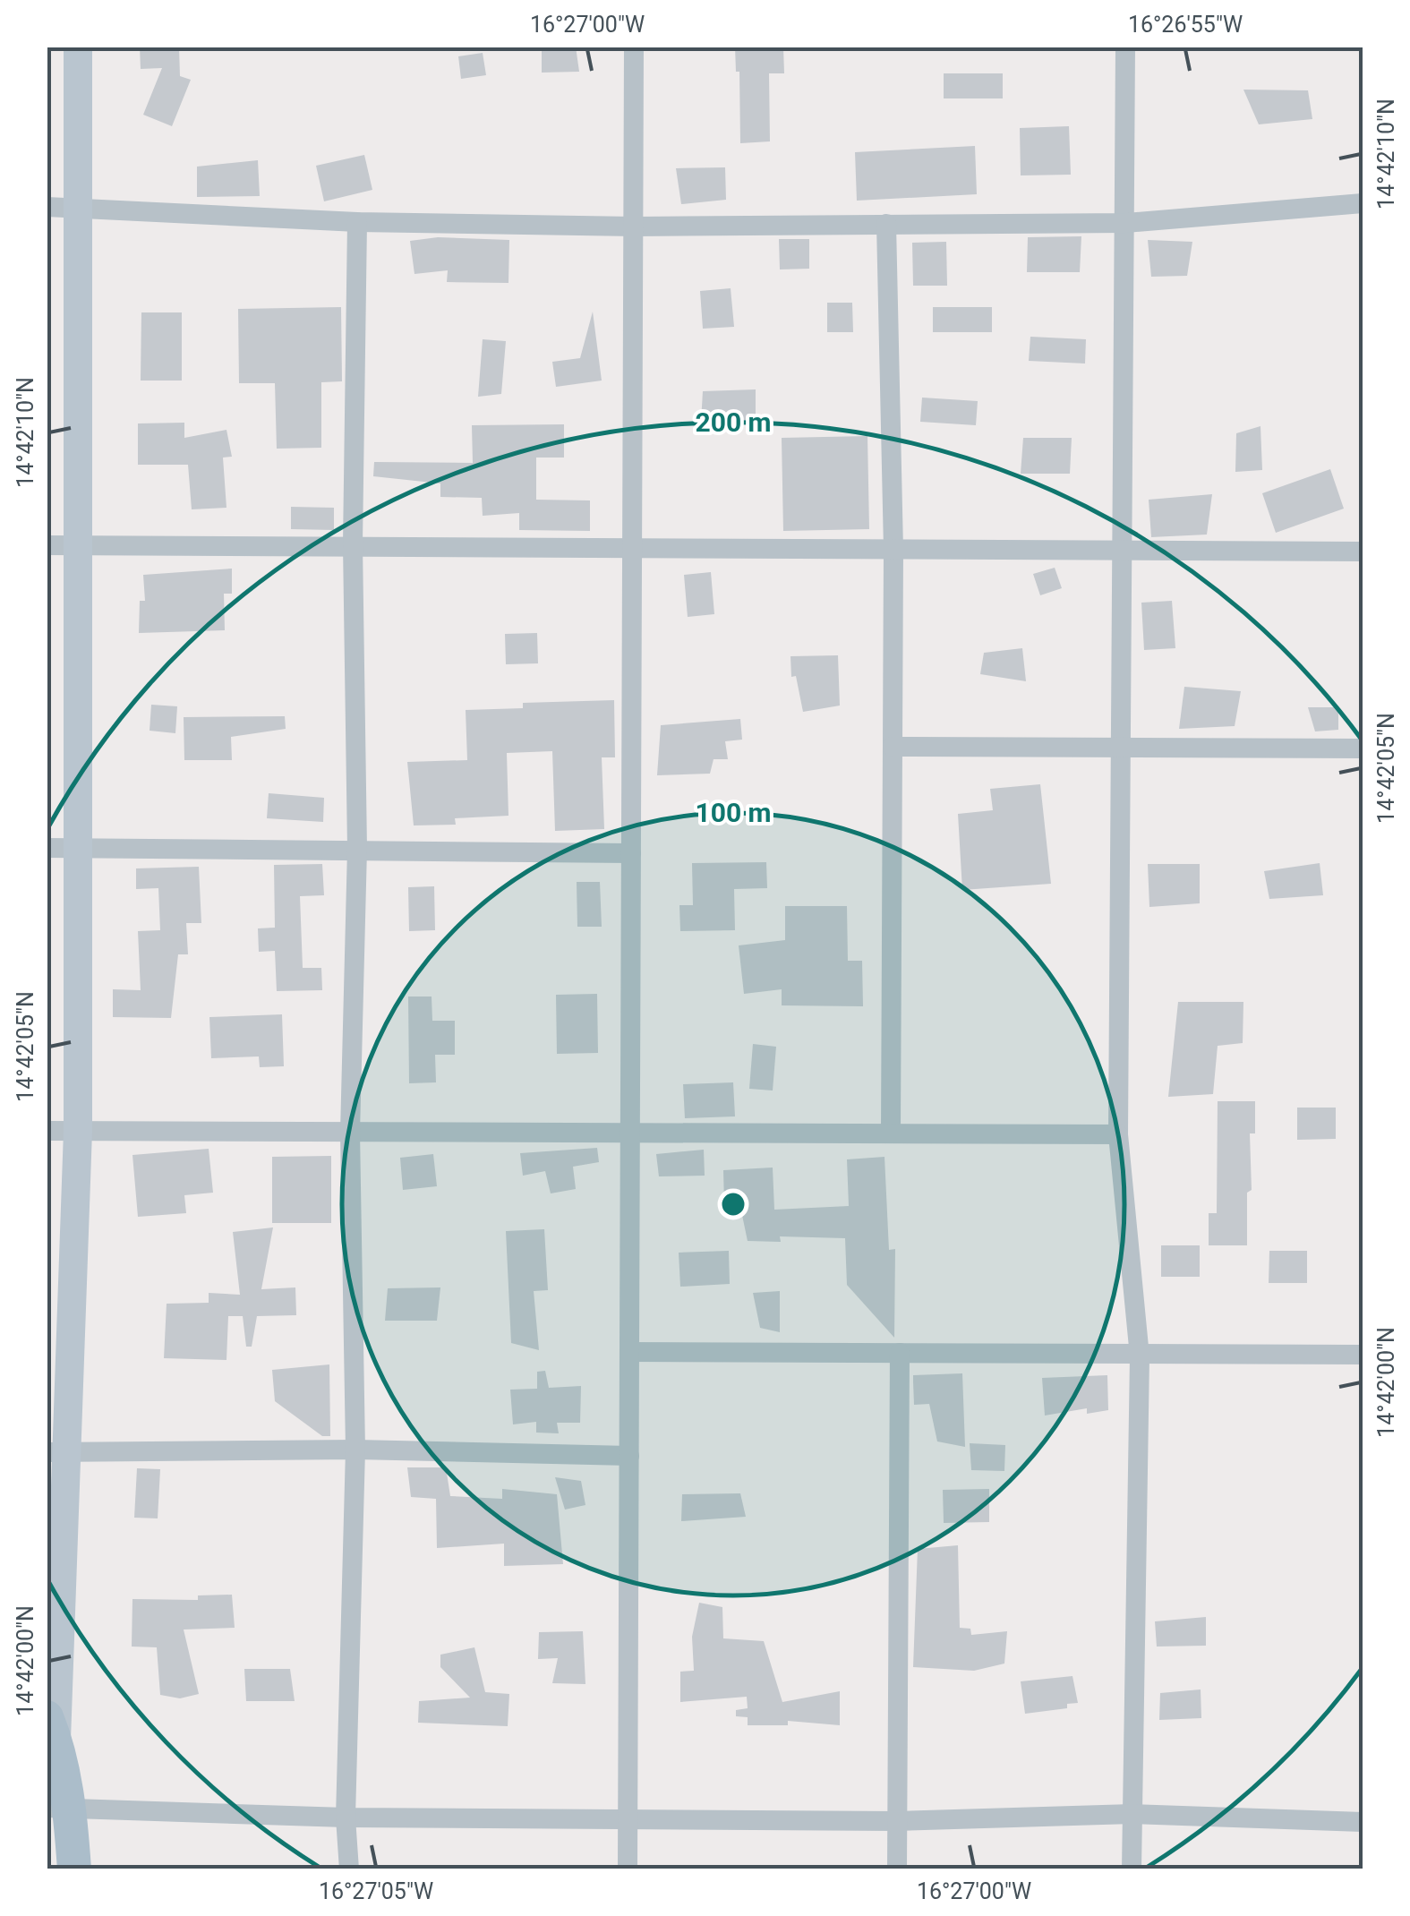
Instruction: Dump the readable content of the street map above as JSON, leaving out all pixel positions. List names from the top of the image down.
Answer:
{
  "coordinates": [
    "16°27'00\"W",
    "16°26'55\"W",
    "14°42'10\"N",
    "14°42'05\"N",
    "14°42'00\"N",
    "16°27'05\"W"
  ],
  "rings": ["200 m", "100 m"]
}
